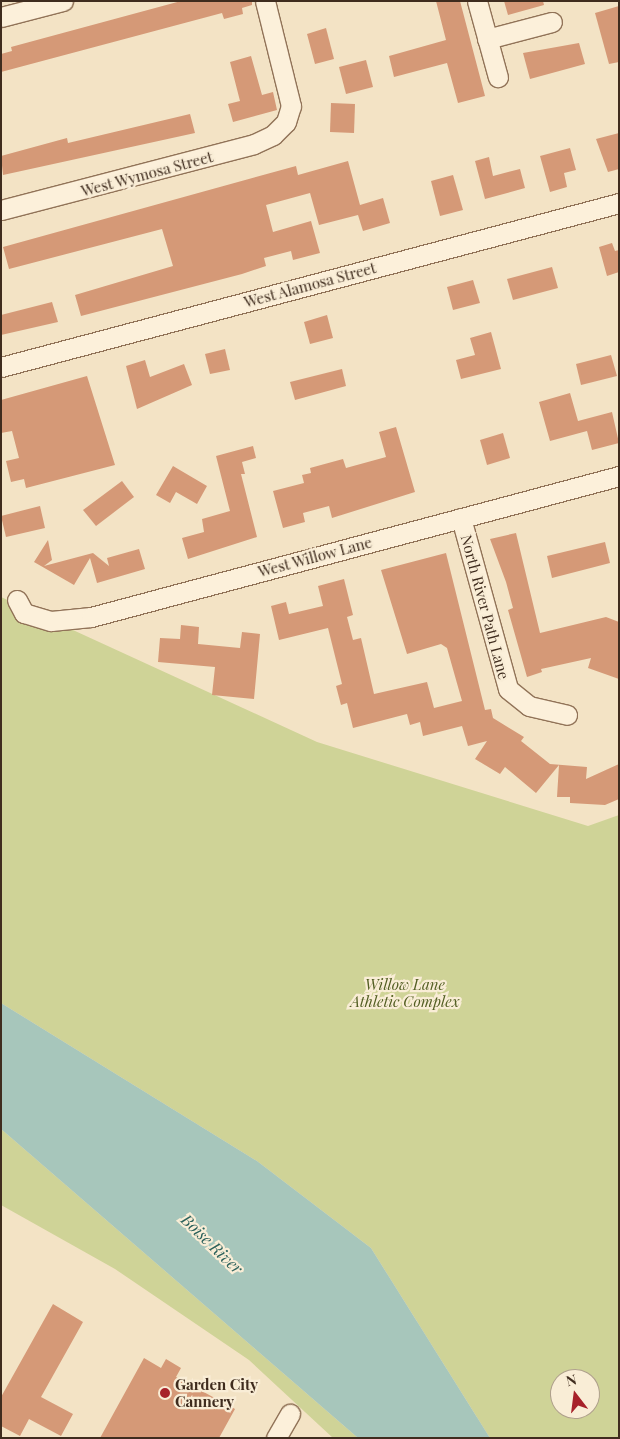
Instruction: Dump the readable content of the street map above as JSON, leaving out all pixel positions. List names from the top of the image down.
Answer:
{
  "streets": {
    "street": [
      "West Wymosa Street",
      "West Alamosa Street",
      "West Willow Lane",
      "North River Path Lane"
    ]
  },
  "crossings": [
    ["West Willow Lane", "North River Path Lane"]
  ],
  "water": ["Boise River"],
  "parks": ["Willow Lane Athletic Complex"],
  "places": ["Garden City Cannery"],
  "north": "top"
}
